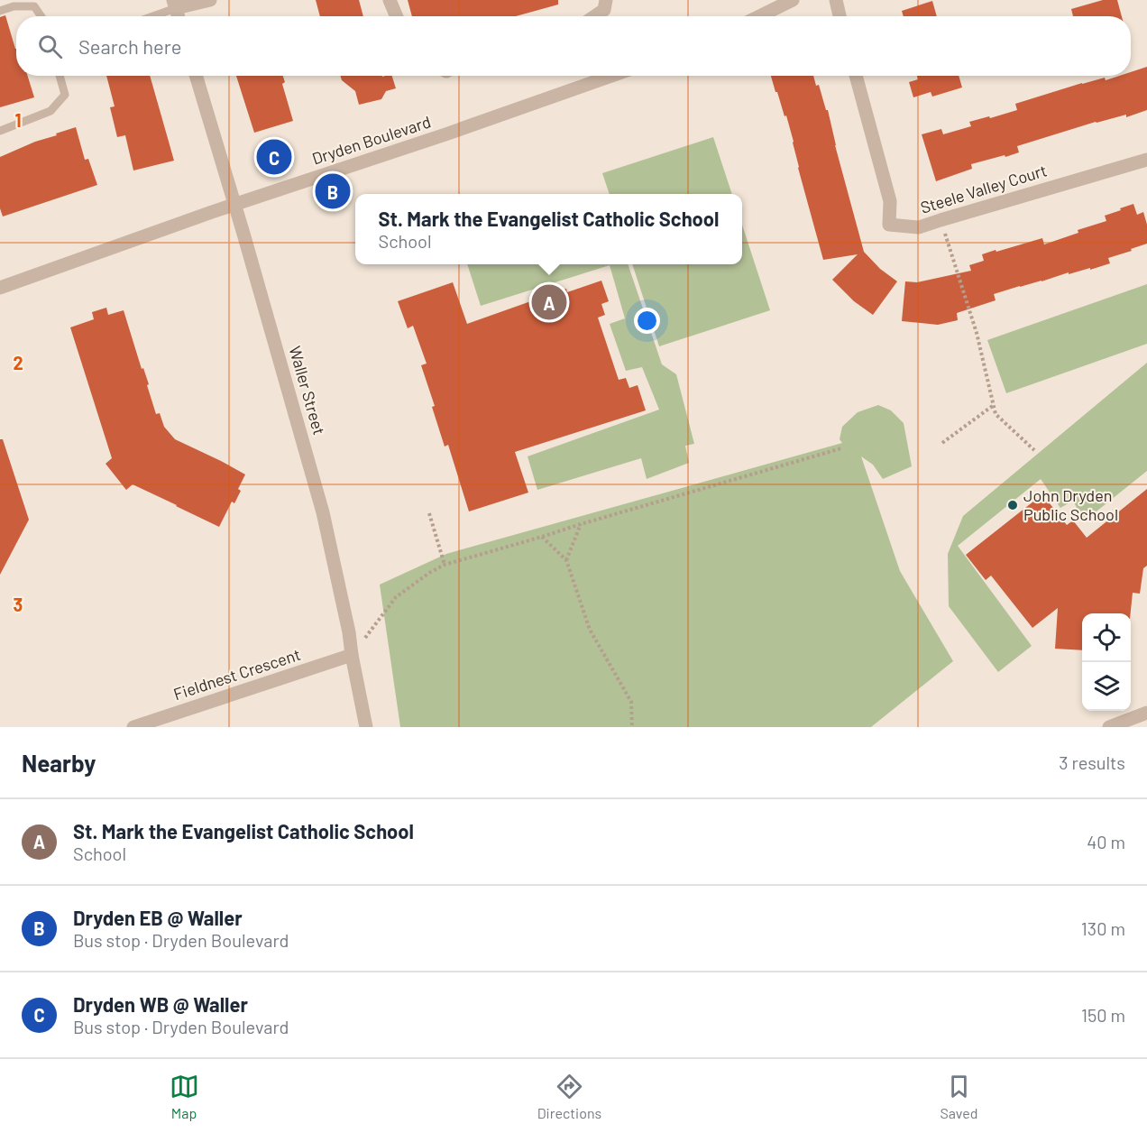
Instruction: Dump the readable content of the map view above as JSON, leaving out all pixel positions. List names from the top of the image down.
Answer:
{
  "streets": {
    "street": [
      "Dryden Boulevard",
      "Steele Valley Court",
      "Waller Street",
      "Fieldnest Crescent"
    ]
  },
  "crossings": [
    ["Dryden Boulevard", "Waller Street"],
    ["Waller Street", "Fieldnest Crescent"]
  ],
  "places": ["John Dryden Public School"],
  "page": {
    "search": "Search here",
    "pins": ["C", "B", "A"],
    "popup": ["St. Mark the Evangelist Catholic School", "School"],
    "heading": ["Nearby", "3 results"],
    "list": [
      {
        "mark": "A",
        "name": "St. Mark the Evangelist Catholic School",
        "note": "School",
        "value": "40 m"
      },
      {
        "mark": "B",
        "name": "Dryden EB @ Waller",
        "note": "Bus stop · Dryden Boulevard",
        "value": "130 m"
      },
      {
        "mark": "C",
        "name": "Dryden WB @ Waller",
        "note": "Bus stop · Dryden Boulevard",
        "value": "150 m"
      }
    ],
    "nav": ["Map", "Directions", "Saved"]
  },
  "grid": {
    "rows": ["1", "2", "3"]
  }
}
